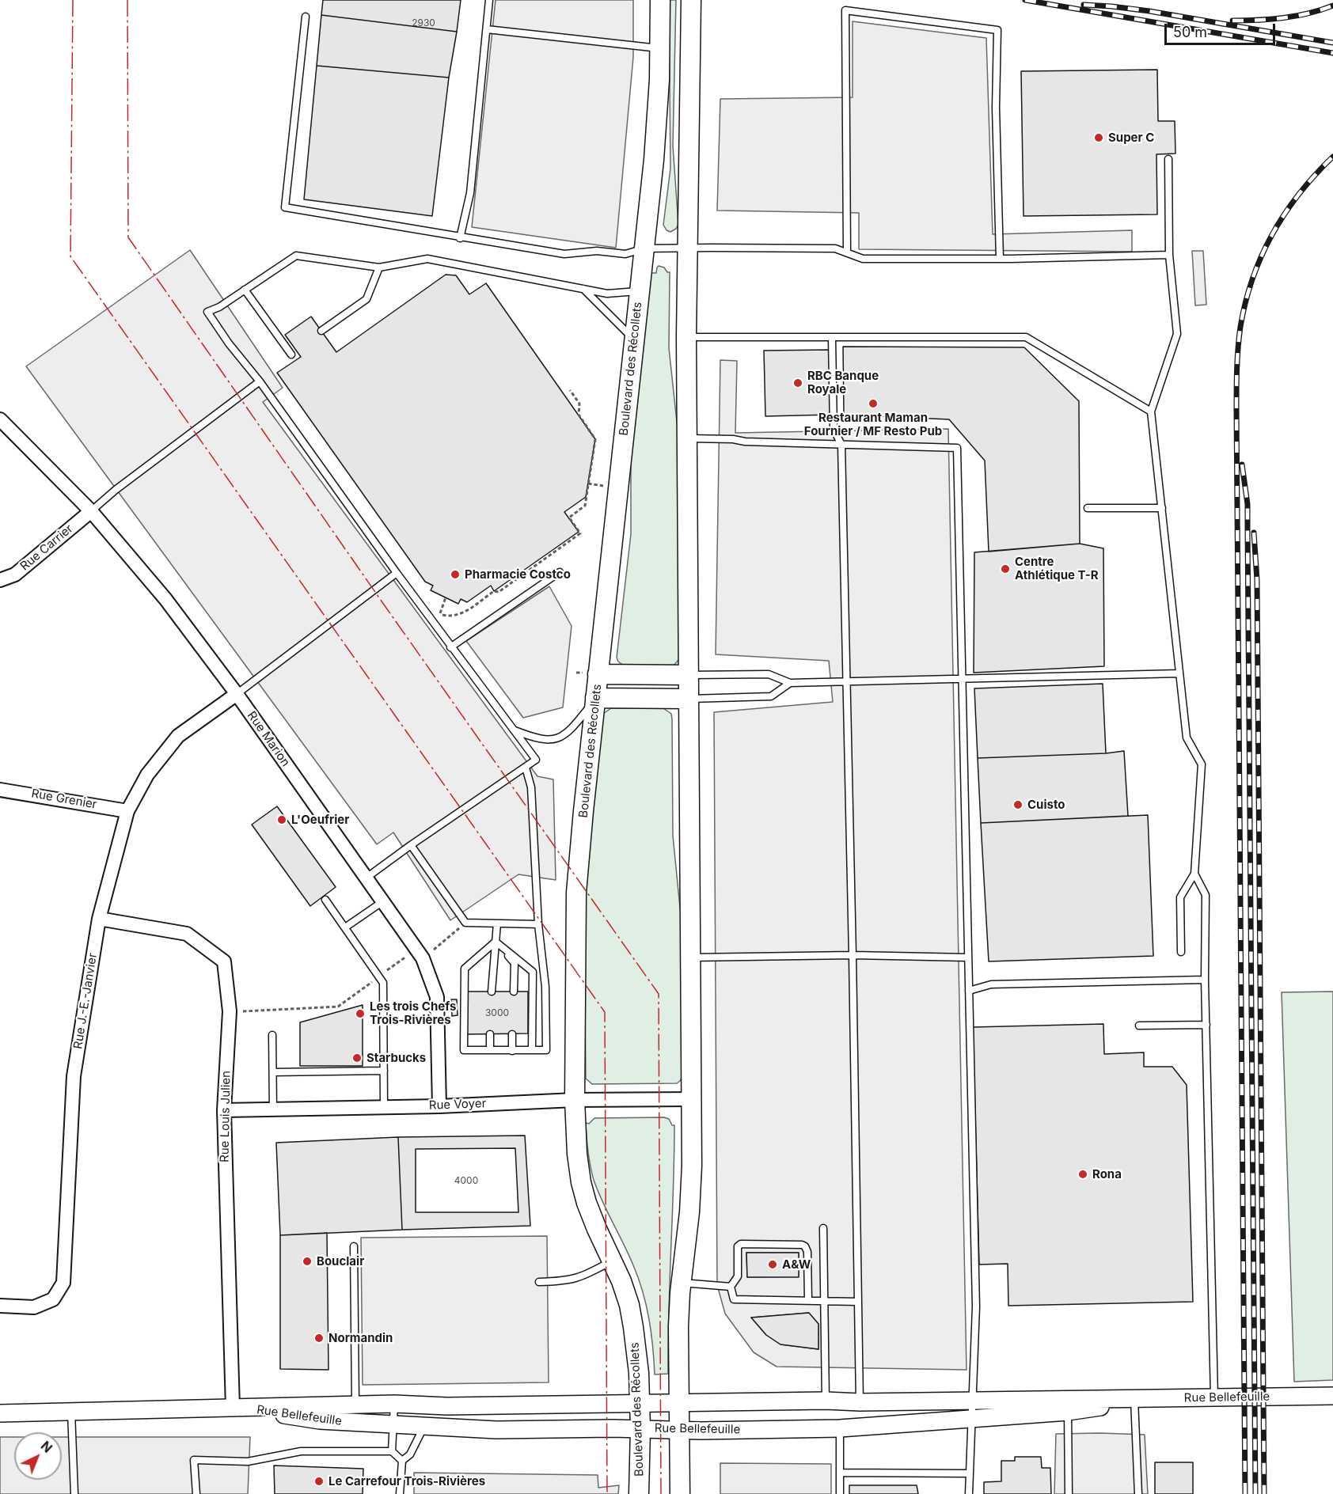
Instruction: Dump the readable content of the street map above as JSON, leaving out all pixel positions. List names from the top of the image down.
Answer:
{
  "streets": {
    "main road": ["Boulevard des Récollets"],
    "street": [
      "Rue Carrier",
      "Rue Marion",
      "Rue Grenier",
      "Rue J.-E.-Janvier",
      "Rue Voyer",
      "Rue Louis Julien",
      "Rue Bellefeuille"
    ]
  },
  "crossings": [
    ["Boulevard des Récollets", "Rue Voyer"],
    ["Boulevard des Récollets", "Rue Bellefeuille"],
    ["Rue Carrier", "Rue Marion"],
    ["Rue Marion", "Rue J.-E.-Janvier"],
    ["Rue Marion", "Rue Voyer"],
    ["Rue Grenier", "Rue J.-E.-Janvier"],
    ["Rue J.-E.-Janvier", "Rue Louis Julien"],
    ["Rue Voyer", "Rue Louis Julien"],
    ["Rue Louis Julien", "Rue Bellefeuille"]
  ],
  "places": [
    "Super C",
    "RBC Banque Royale",
    "Restaurant Maman Fournier / MF Resto Pub",
    "Centre Athlétique T-R",
    "Pharmacie Costco",
    "Cuisto",
    "L'Oeufrier",
    "Les trois Chefs Trois-Rivières",
    "Starbucks",
    "Rona",
    "Bouclair",
    "A&W",
    "Normandin",
    "Le Carrefour Trois-Rivières"
  ],
  "house_numbers": ["2930", "3000", "4000"],
  "scale_bar": "50 m",
  "north": "top right"
}
